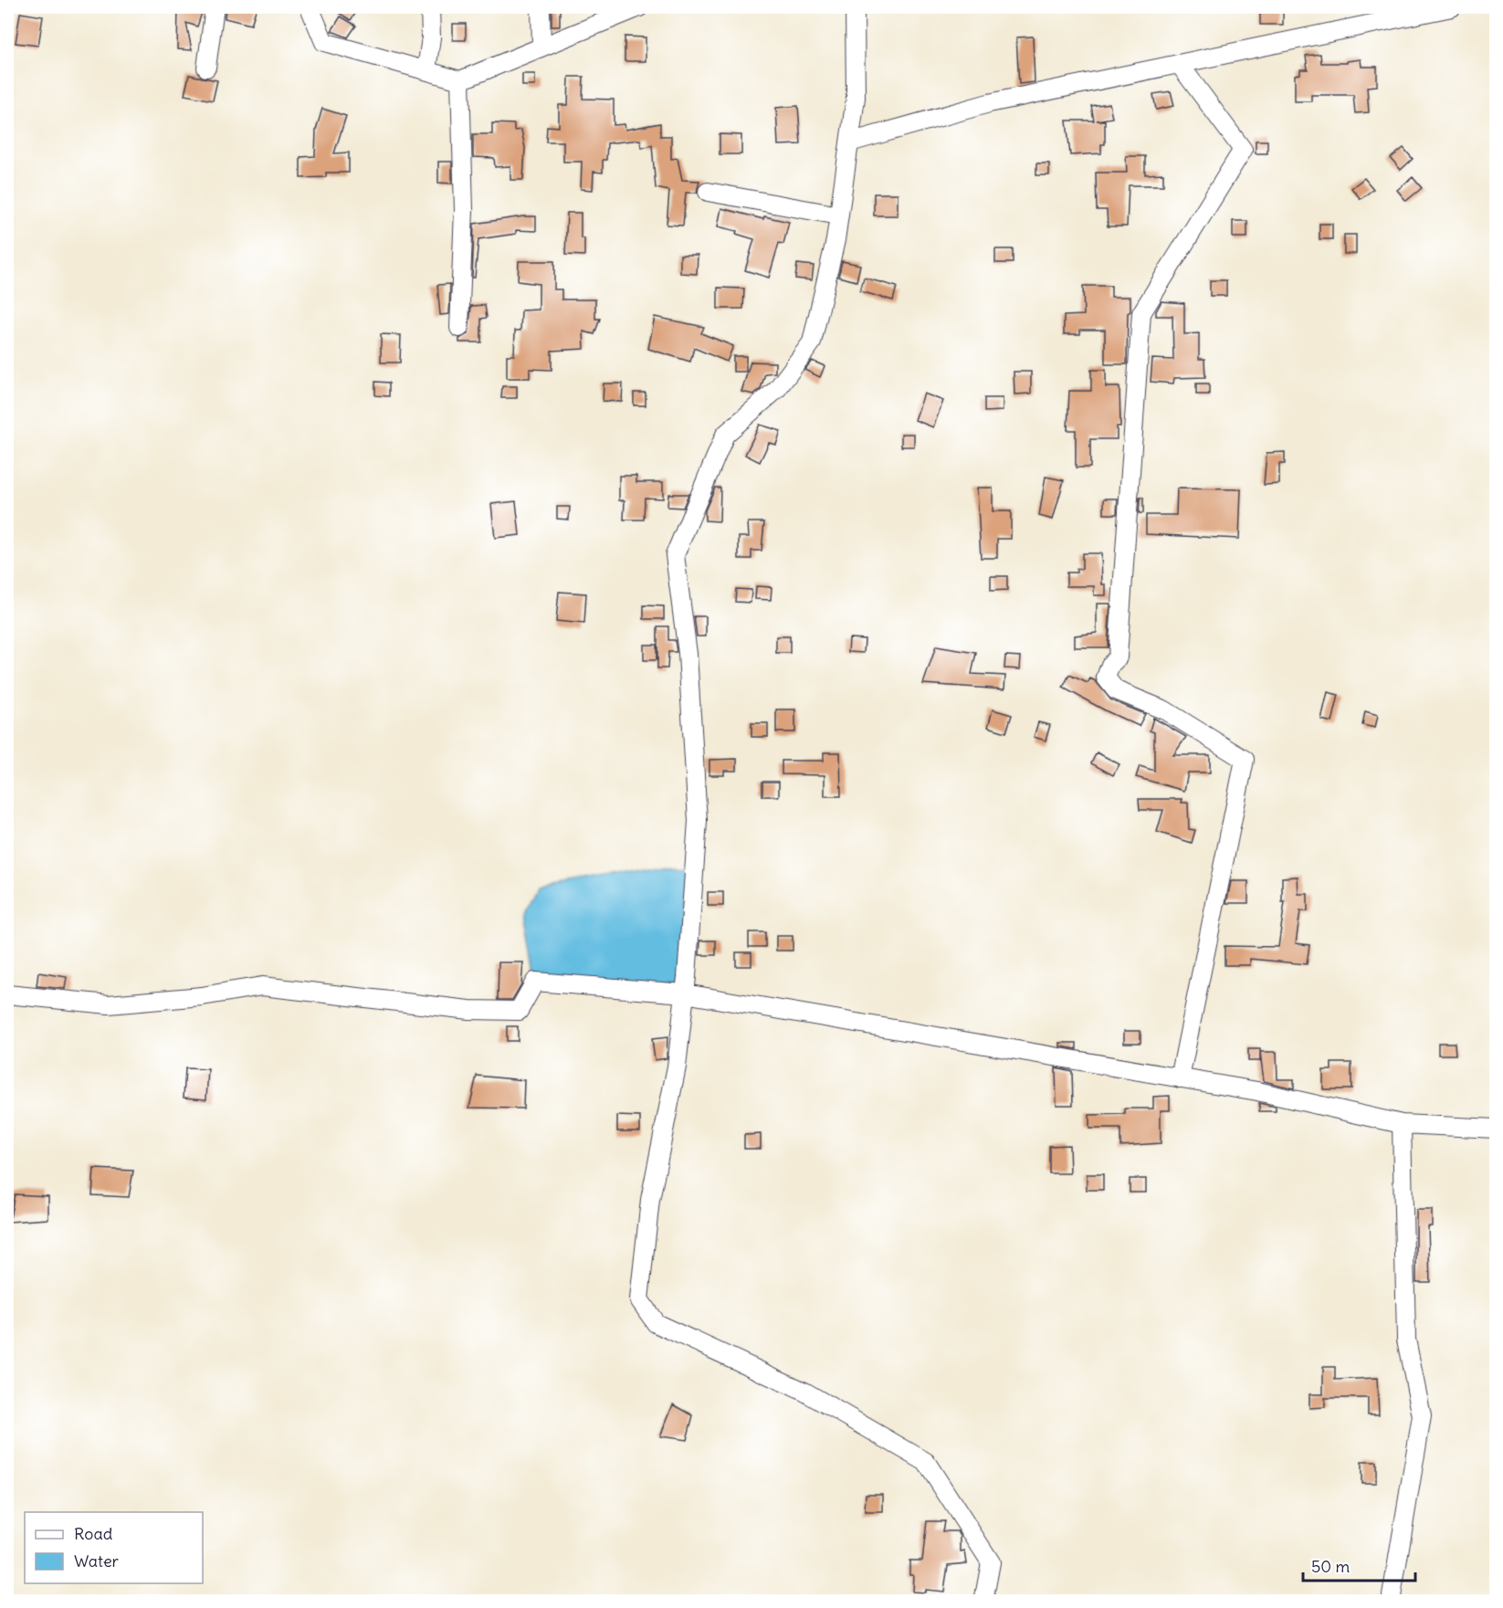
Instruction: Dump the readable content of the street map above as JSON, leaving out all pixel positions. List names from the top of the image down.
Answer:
{
  "legend": ["Road", "Water"],
  "scale_bar": "50 m"
}
